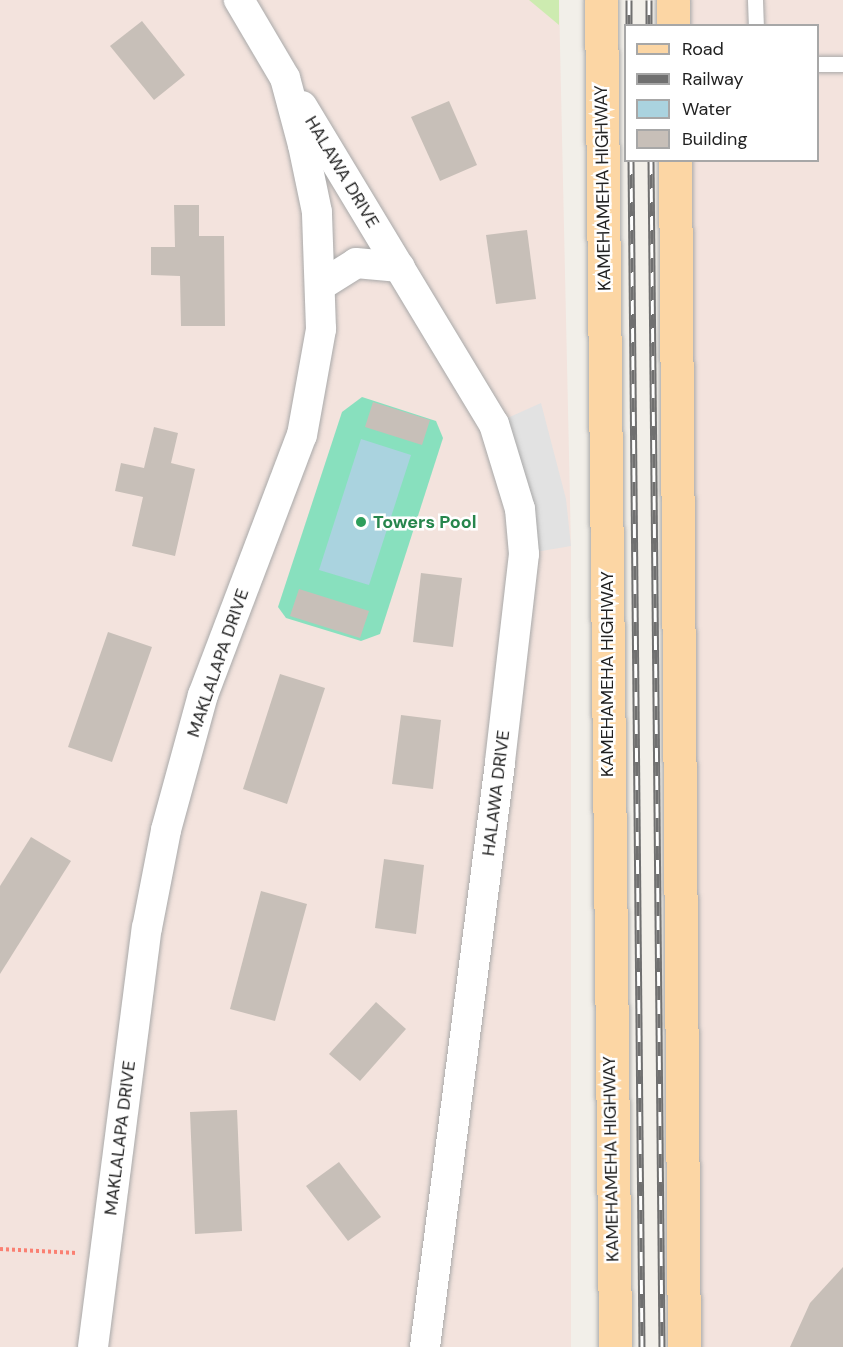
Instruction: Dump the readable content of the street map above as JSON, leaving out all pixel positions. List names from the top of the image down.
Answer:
{
  "streets": {
    "main road": ["KAMEHAMEHA HIGHWAY"],
    "street": ["HALAWA DRIVE", "MAKLALAPA DRIVE"]
  },
  "crossings": [
    ["HALAWA DRIVE", "MAKLALAPA DRIVE"]
  ],
  "places": ["Towers Pool"],
  "legend": [
    "Road",
    "Railway",
    "Water",
    "Building"
  ]
}
